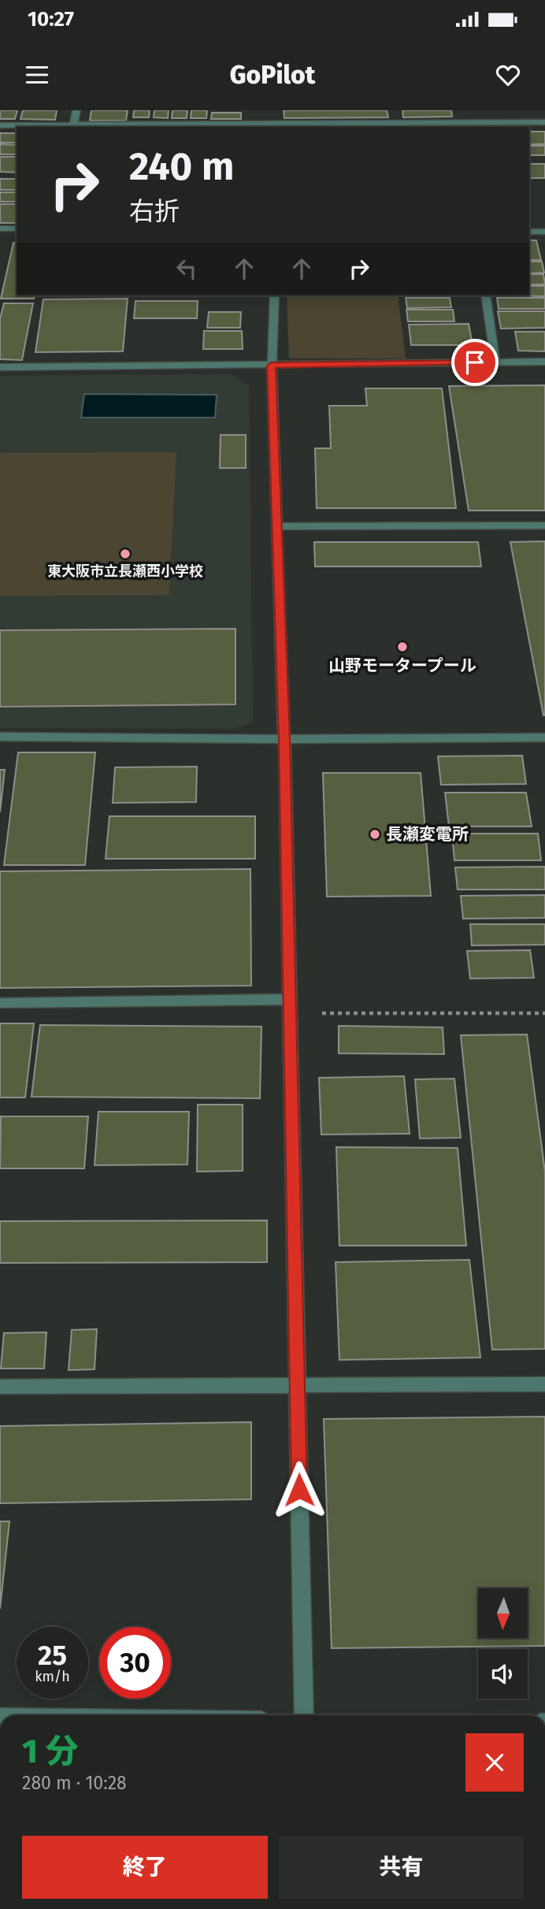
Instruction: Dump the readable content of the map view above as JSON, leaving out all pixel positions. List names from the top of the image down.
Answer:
{
  "places": ["東大阪市立長瀬西小学校", "山野モータープール", "長瀬変電所"],
  "north": "bottom",
  "page": {
    "status": "10:27",
    "header": "GoPilot",
    "turn": ["240 m", "右折"],
    "speed": "25 km/h",
    "limit": "30",
    "heading": ["1 分", "280 m · 10:28"],
    "buttons": ["終了", "共有"]
  }
}
